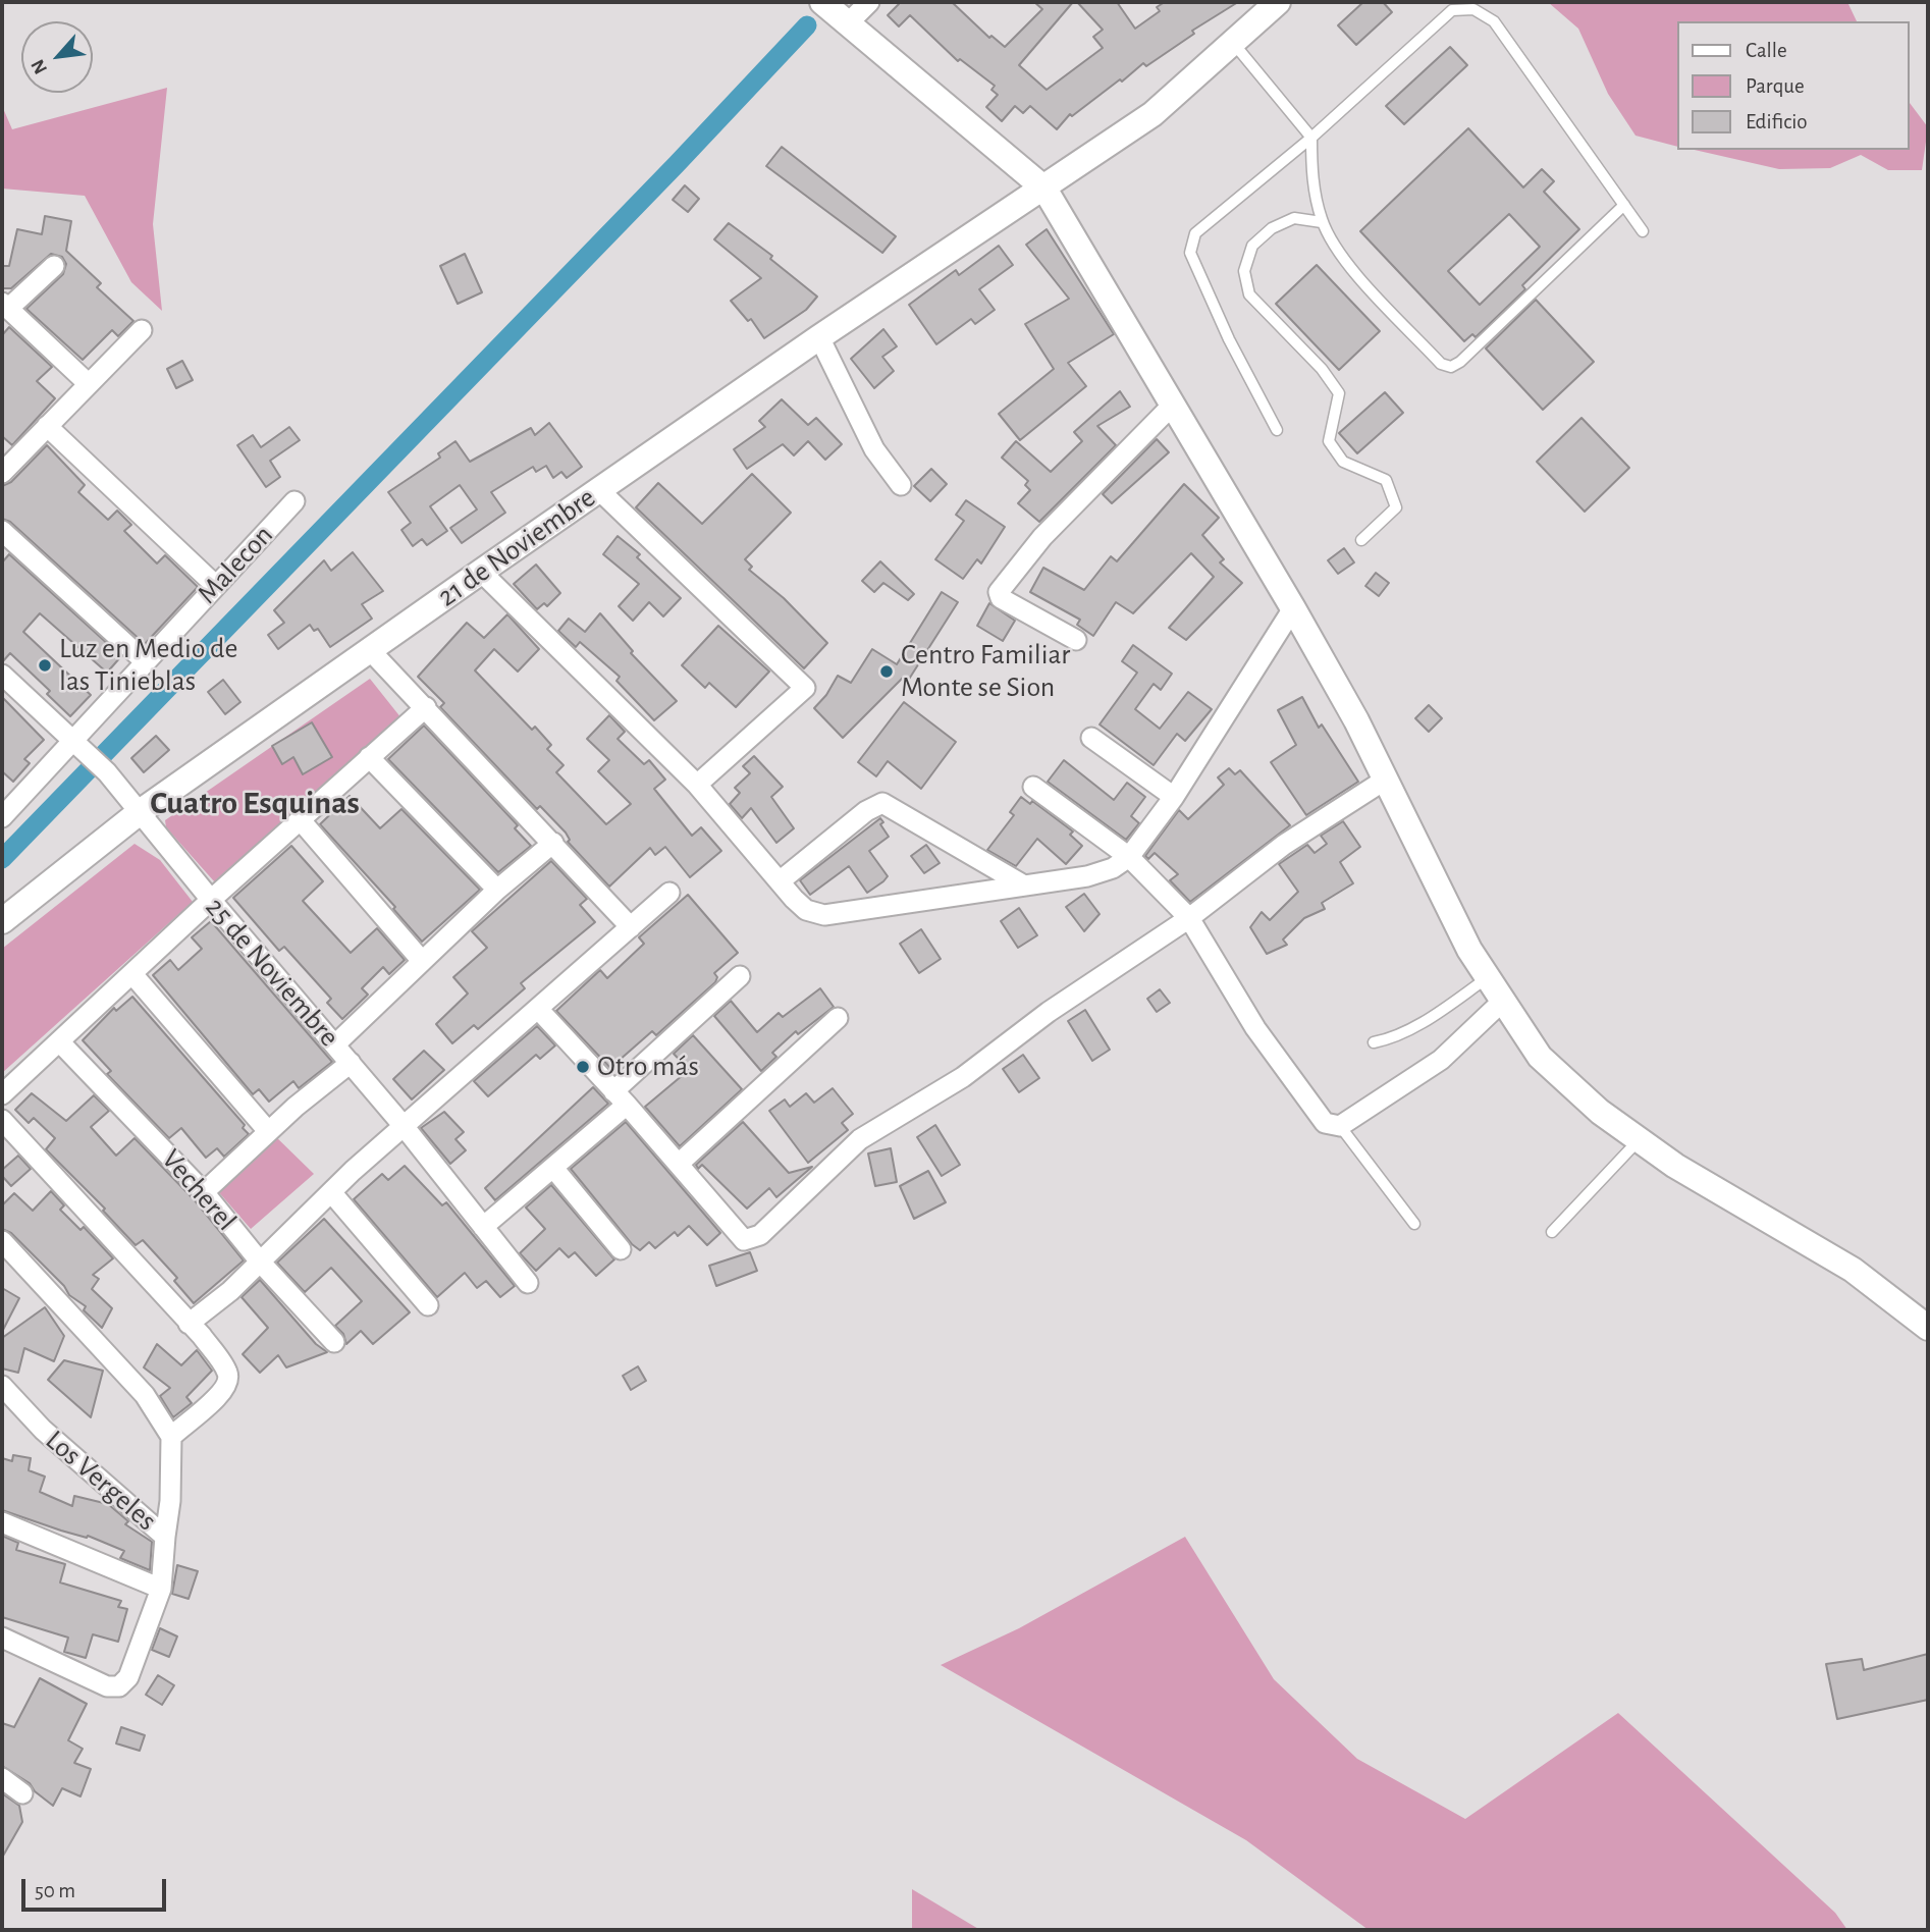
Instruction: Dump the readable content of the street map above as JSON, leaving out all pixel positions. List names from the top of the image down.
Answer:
{
  "streets": {
    "street": [
      "21 de Noviembre",
      "Malecon",
      "25 de Noviembre",
      "Vecherel",
      "Los Vergeles"
    ]
  },
  "crossings": [
    ["21 de Noviembre", "25 de Noviembre"],
    ["Malecon", "25 de Noviembre"]
  ],
  "districts": ["Cuatro Esquinas"],
  "places": ["Luz en Medio de las Tinieblas", "Centro Familiar Monte se Sion", "Otro más"],
  "legend": ["Calle", "Parque", "Edificio"],
  "scale_bar": "50 m",
  "north": "bottom left"
}
